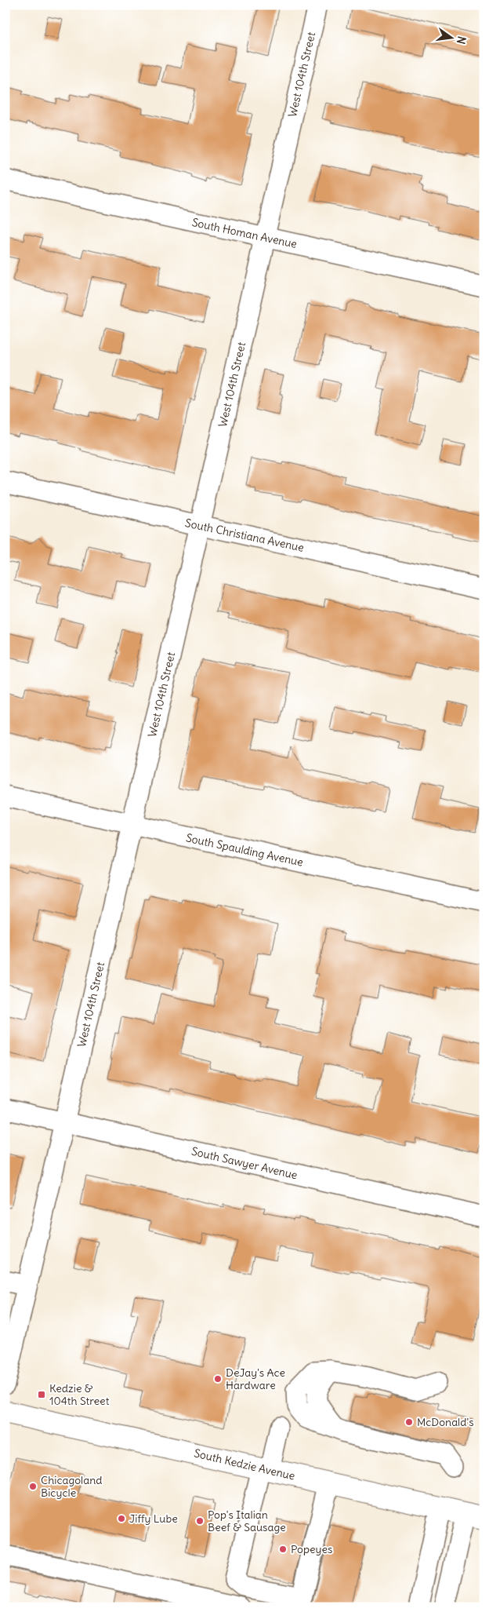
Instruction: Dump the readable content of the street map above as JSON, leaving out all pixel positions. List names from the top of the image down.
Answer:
{
  "streets": {
    "main road": ["South Kedzie Avenue"],
    "street": [
      "West 104th Street",
      "South Homan Avenue",
      "South Christiana Avenue",
      "South Spaulding Avenue",
      "South Sawyer Avenue"
    ]
  },
  "crossings": [
    ["West 104th Street", "South Homan Avenue"],
    ["West 104th Street", "South Christiana Avenue"],
    ["West 104th Street", "South Spaulding Avenue"],
    ["West 104th Street", "South Sawyer Avenue"]
  ],
  "places": {
    "other": [
      "DeJay's Ace Hardware",
      "McDonald's",
      "Chicagoland Bicycle",
      "Jiffy Lube",
      "Pop's Italian Beef & Sausage",
      "Popeyes"
    ],
    "transit": ["Kedzie & 104th Street"]
  },
  "north": "right"
}
